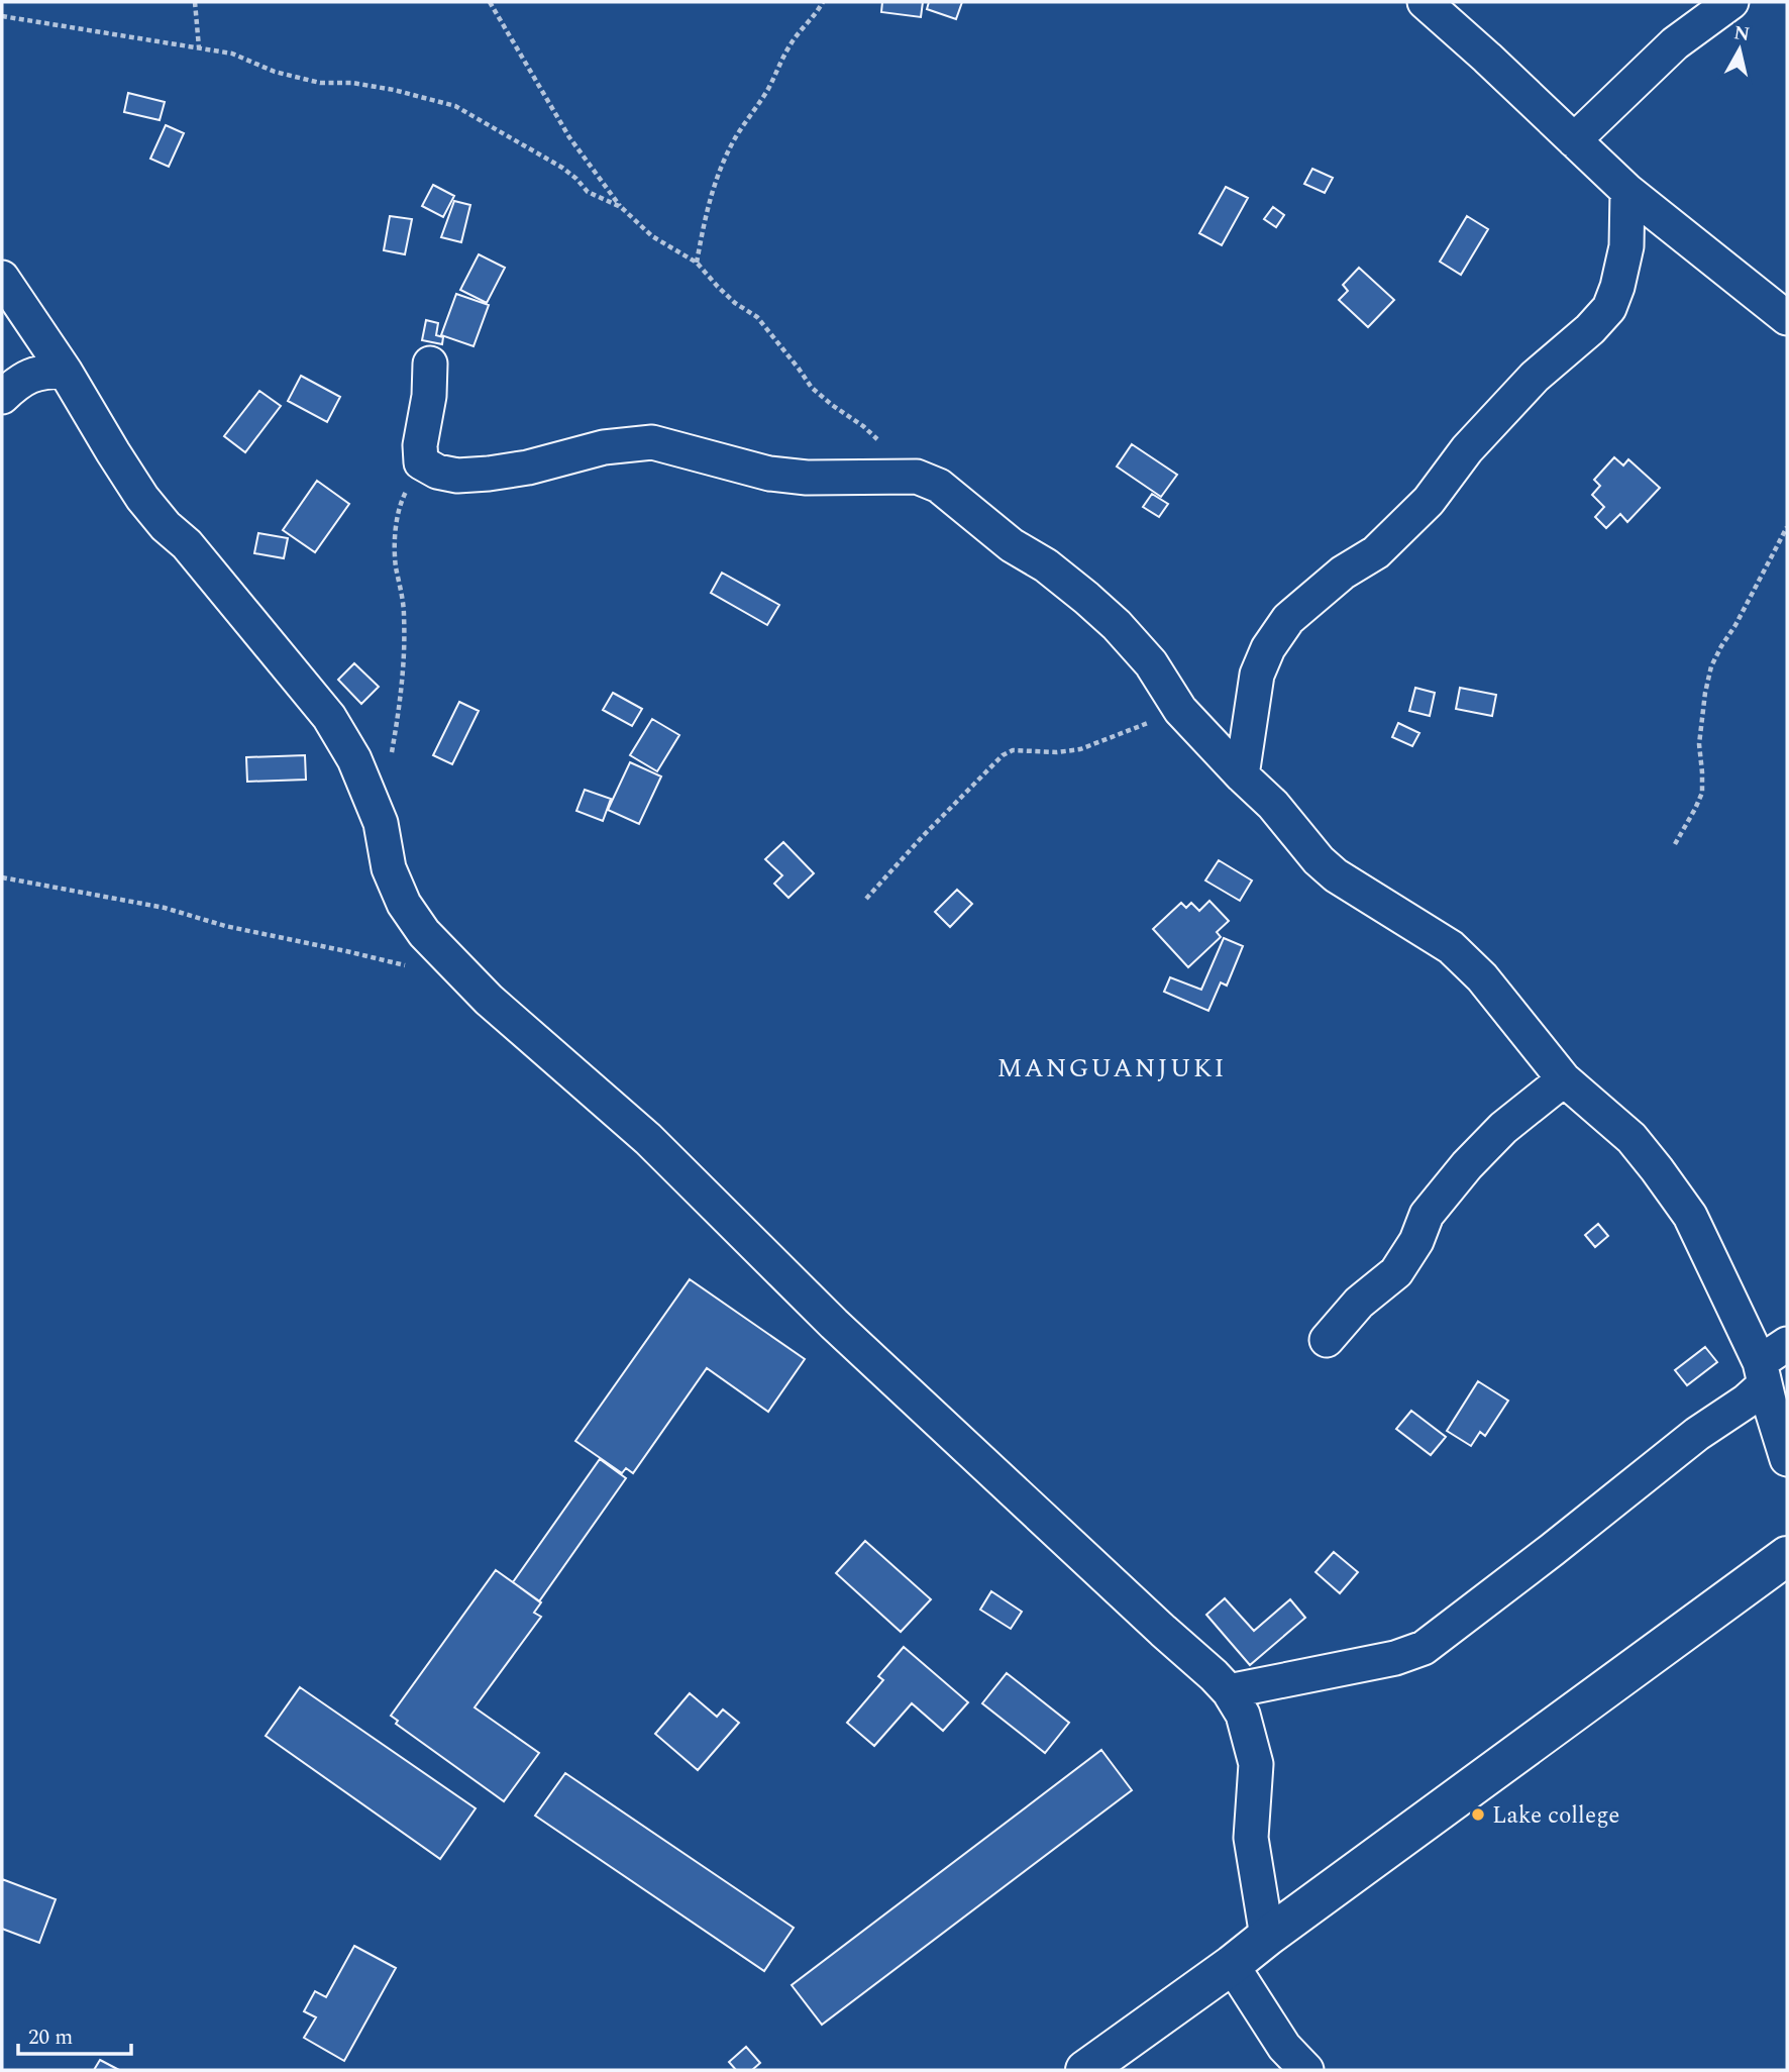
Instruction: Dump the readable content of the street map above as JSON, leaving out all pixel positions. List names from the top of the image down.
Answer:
{
  "districts": ["MANGUANJUKI"],
  "places": ["Lake college"],
  "scale_bar": "20 m",
  "north": "top"
}
